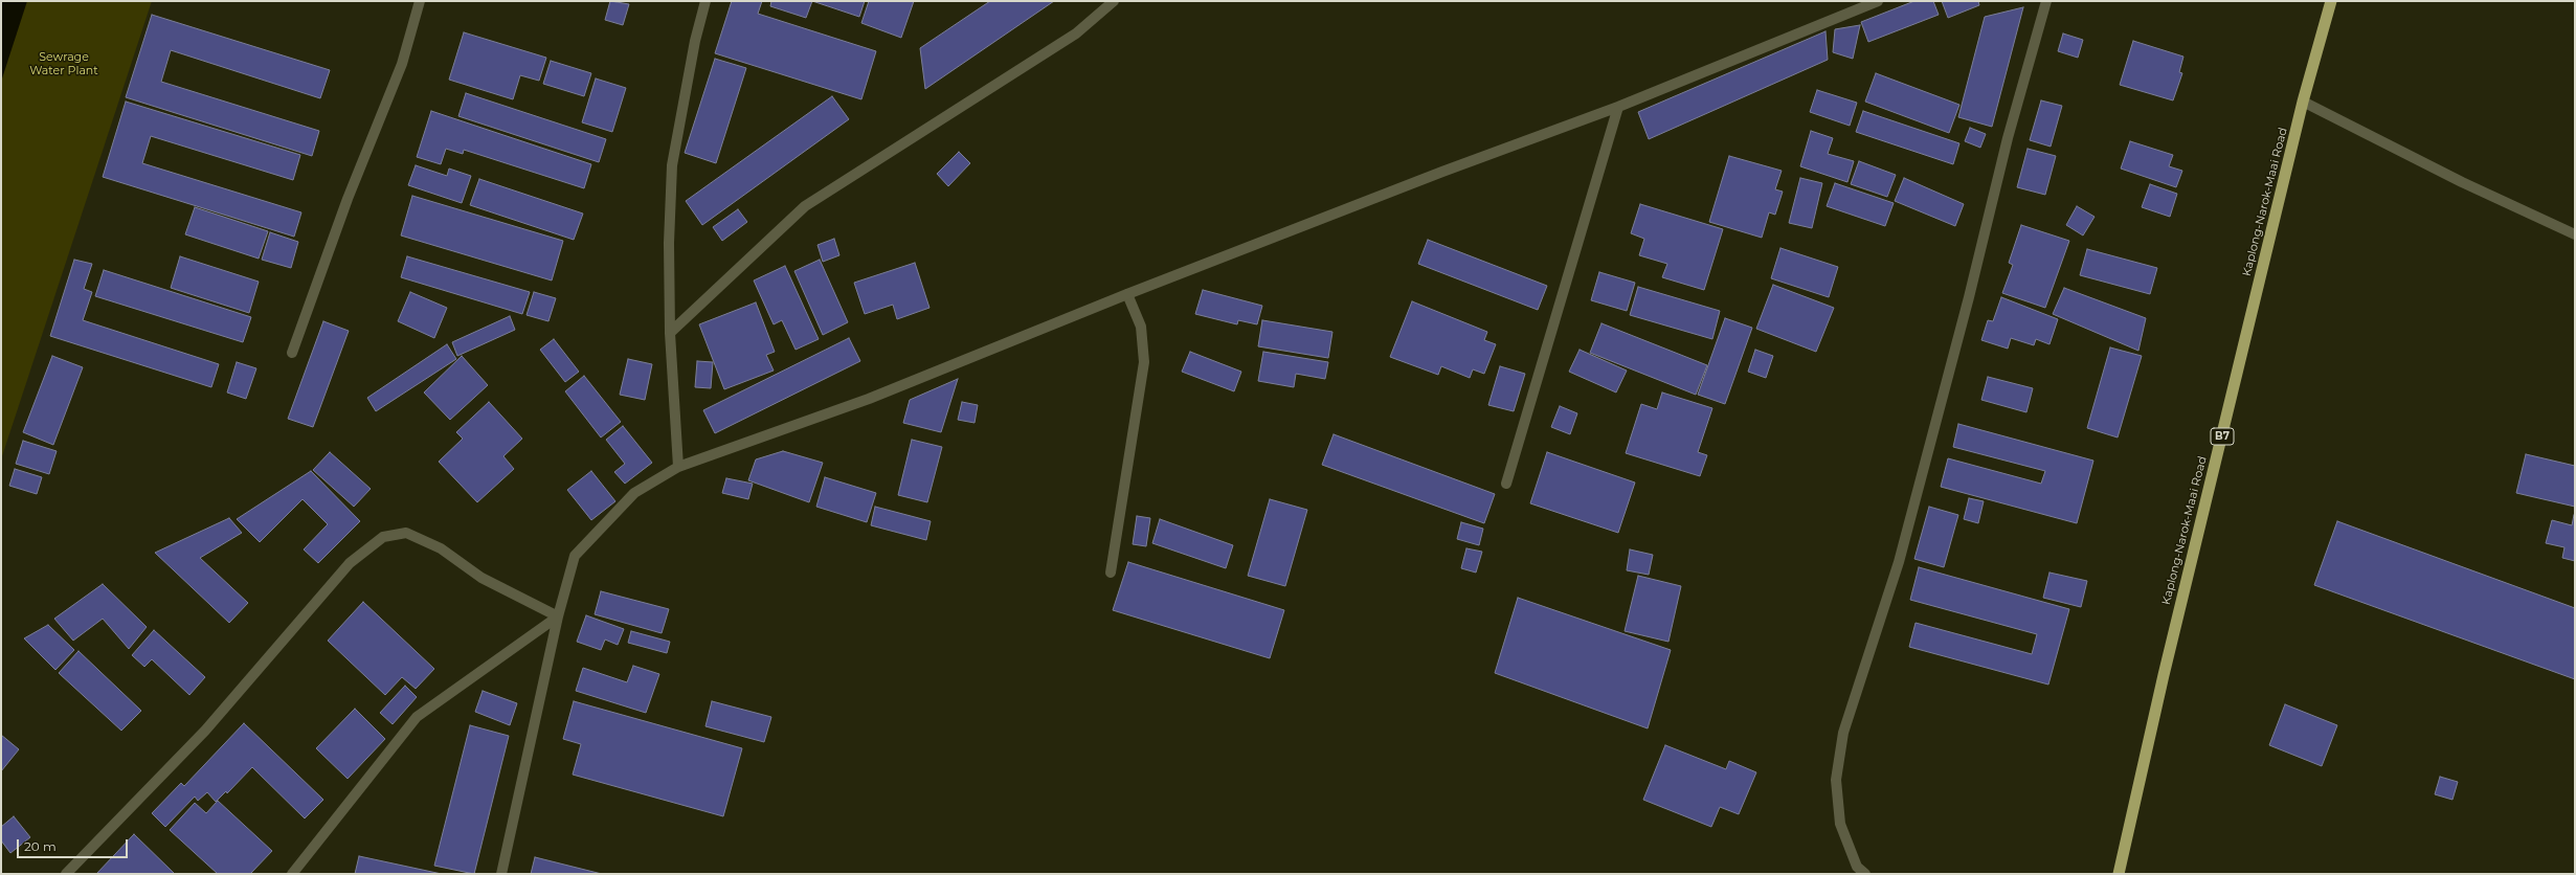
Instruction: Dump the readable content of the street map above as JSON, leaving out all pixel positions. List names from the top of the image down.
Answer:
{
  "streets": {
    "highway": ["Kaplong-Narok-Maai Road", "B7"]
  },
  "parks": ["Sewrage Water Plant"],
  "scale_bar": "20 m"
}
